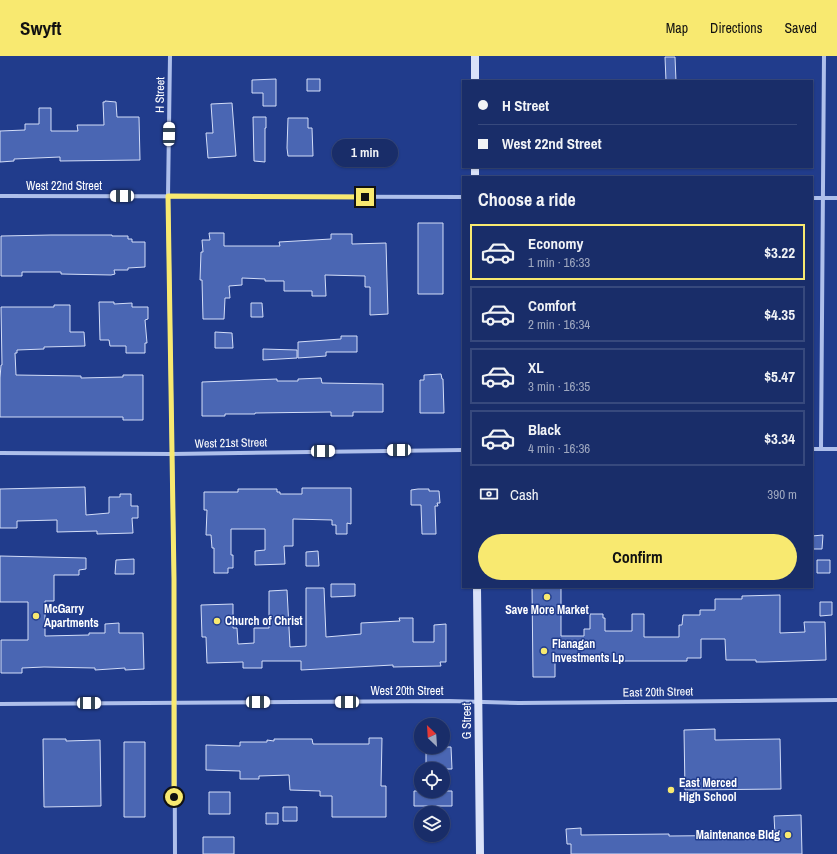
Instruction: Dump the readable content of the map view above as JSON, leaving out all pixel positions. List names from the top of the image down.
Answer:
{
  "streets": {
    "main road": ["G Street"],
    "street": [
      "H Street",
      "West 22nd Street",
      "West 21st Street",
      "West 20th Street",
      "East 20th Street"
    ]
  },
  "crossings": [
    ["H Street", "West 22nd Street"],
    ["H Street", "West 21st Street"],
    ["H Street", "West 20th Street"],
    ["West 20th Street", "East 20th Street"],
    ["West 20th Street", "G Street"],
    ["East 20th Street", "G Street"]
  ],
  "places": [
    "Save More Market",
    "McGarry Apartments",
    "Church of Christ",
    "Flanagan Investments Lp",
    "East Merced High School",
    "Maintenance Bldg"
  ],
  "north": "top left",
  "page": {
    "header": "Swyft",
    "nav": ["Map", "Directions", "Saved"],
    "banner": ["H Street", "West 22nd Street"],
    "bubble": "1 min",
    "heading": "Choose a ride",
    "list": [
      {
        "name": "Economy",
        "note": "1 min · 16:33",
        "value": "$3.22"
      },
      {
        "name": "Comfort",
        "note": "2 min · 16:34",
        "value": "$4.35"
      },
      {
        "name": "XL",
        "note": "3 min · 16:35",
        "value": "$5.47"
      },
      {
        "name": "Black",
        "note": "4 min · 16:36",
        "value": "$3.34"
      }
    ],
    "pay": ["Cash", "390 m"],
    "buttons": "Confirm"
  }
}
